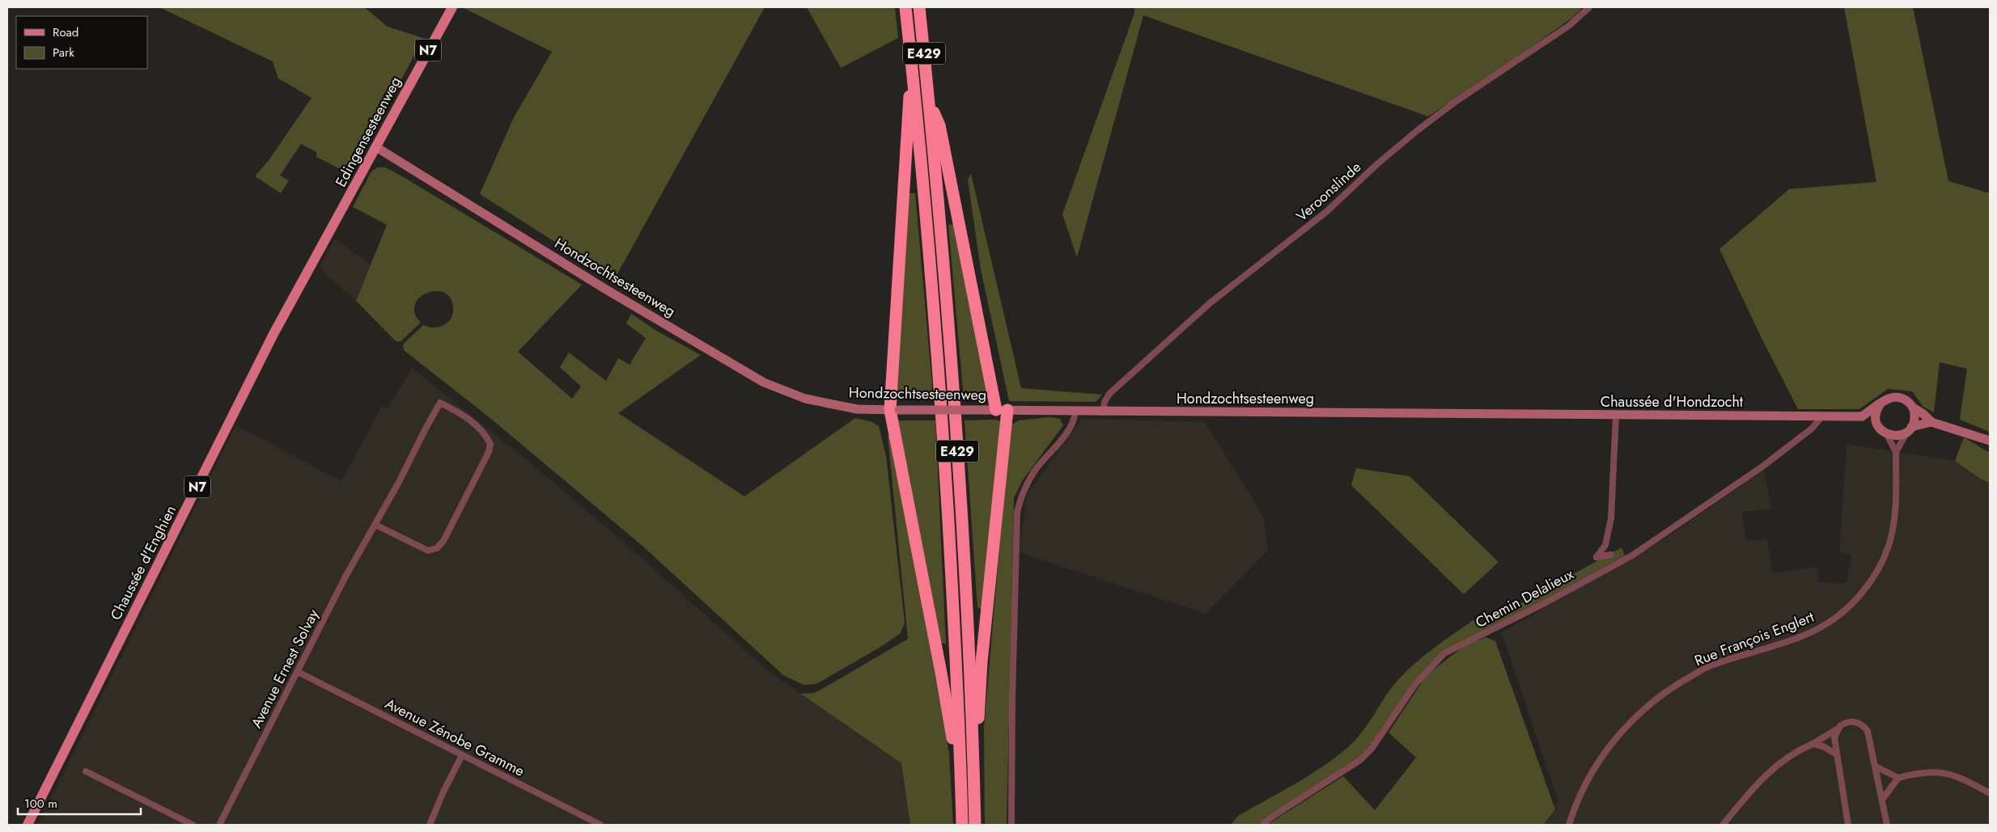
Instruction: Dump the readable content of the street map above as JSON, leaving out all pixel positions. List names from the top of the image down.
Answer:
{
  "streets": {
    "highway": ["E429"],
    "main road": [
      "N7",
      "Edingensesteenweg",
      "Hondzochtsesteenweg",
      "Chaussée d'Hondzocht",
      "Chaussée d'Enghien"
    ],
    "street": [
      "Veroonslinde",
      "Chemin Delalieux",
      "Rue François Englert",
      "Avenue Ernest Solvay",
      "Avenue Zénobe Gramme"
    ]
  },
  "crossings": [
    ["Edingensesteenweg", "Hondzochtsesteenweg"],
    ["Edingensesteenweg", "Chaussée d'Enghien"],
    ["Veroonslinde", "Hondzochtsesteenweg"],
    ["Hondzochtsesteenweg", "Chaussée d'Hondzocht"],
    ["Chaussée d'Hondzocht", "Chemin Delalieux"],
    ["Avenue Ernest Solvay", "Avenue Zénobe Gramme"]
  ],
  "legend": ["Road", "Park"],
  "scale_bar": "100 m"
}
